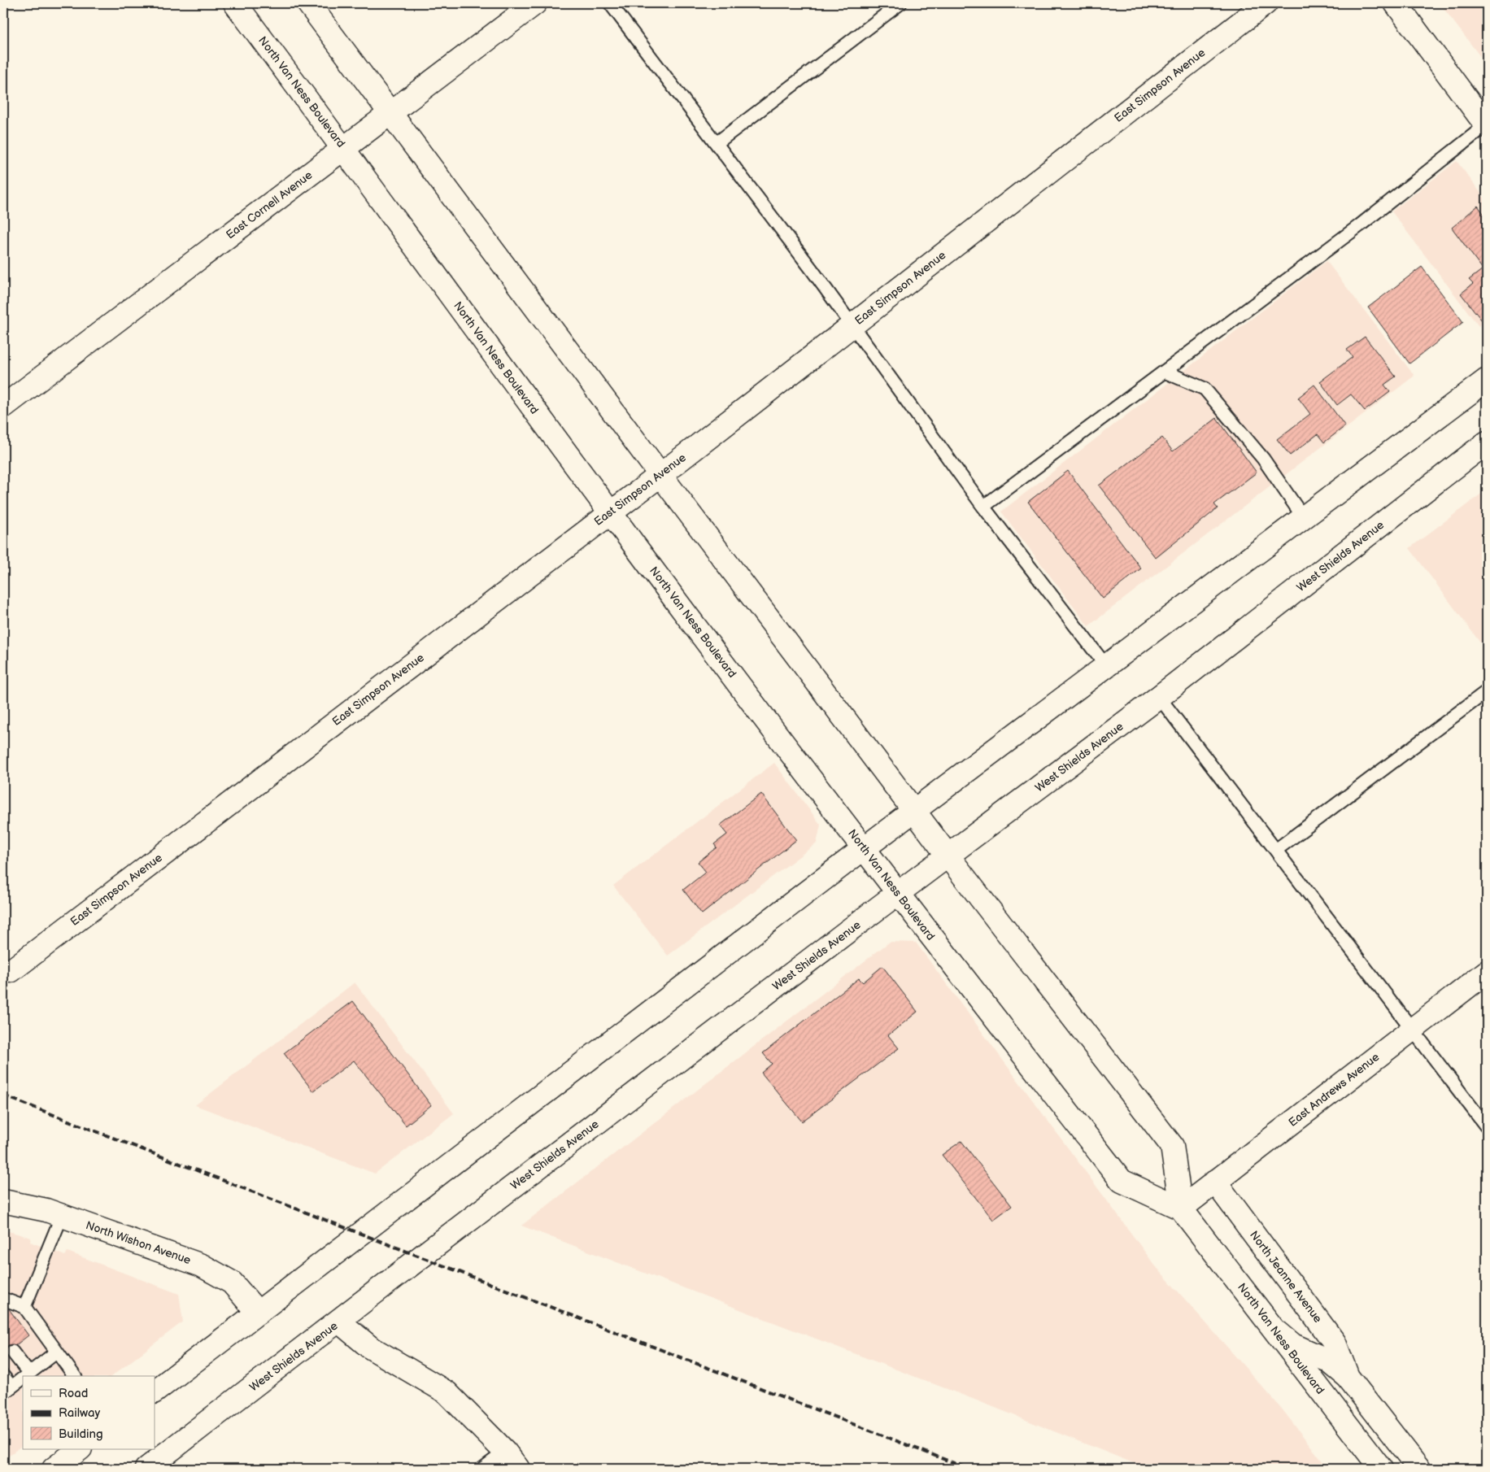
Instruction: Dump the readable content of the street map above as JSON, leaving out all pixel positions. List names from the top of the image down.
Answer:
{
  "streets": {
    "street": [
      "East Simpson Avenue",
      "North Van Ness Boulevard",
      "East Cornell Avenue",
      "West Shields Avenue",
      "East Andrews Avenue",
      "North Wishon Avenue",
      "North Jeanne Avenue"
    ]
  },
  "crossings": [
    ["East Simpson Avenue", "North Van Ness Boulevard"],
    ["North Van Ness Boulevard", "East Cornell Avenue"],
    ["North Van Ness Boulevard", "West Shields Avenue"],
    ["North Van Ness Boulevard", "East Andrews Avenue"],
    ["North Van Ness Boulevard", "North Jeanne Avenue"],
    ["East Andrews Avenue", "North Jeanne Avenue"]
  ],
  "legend": ["Road", "Railway", "Building"]
}
